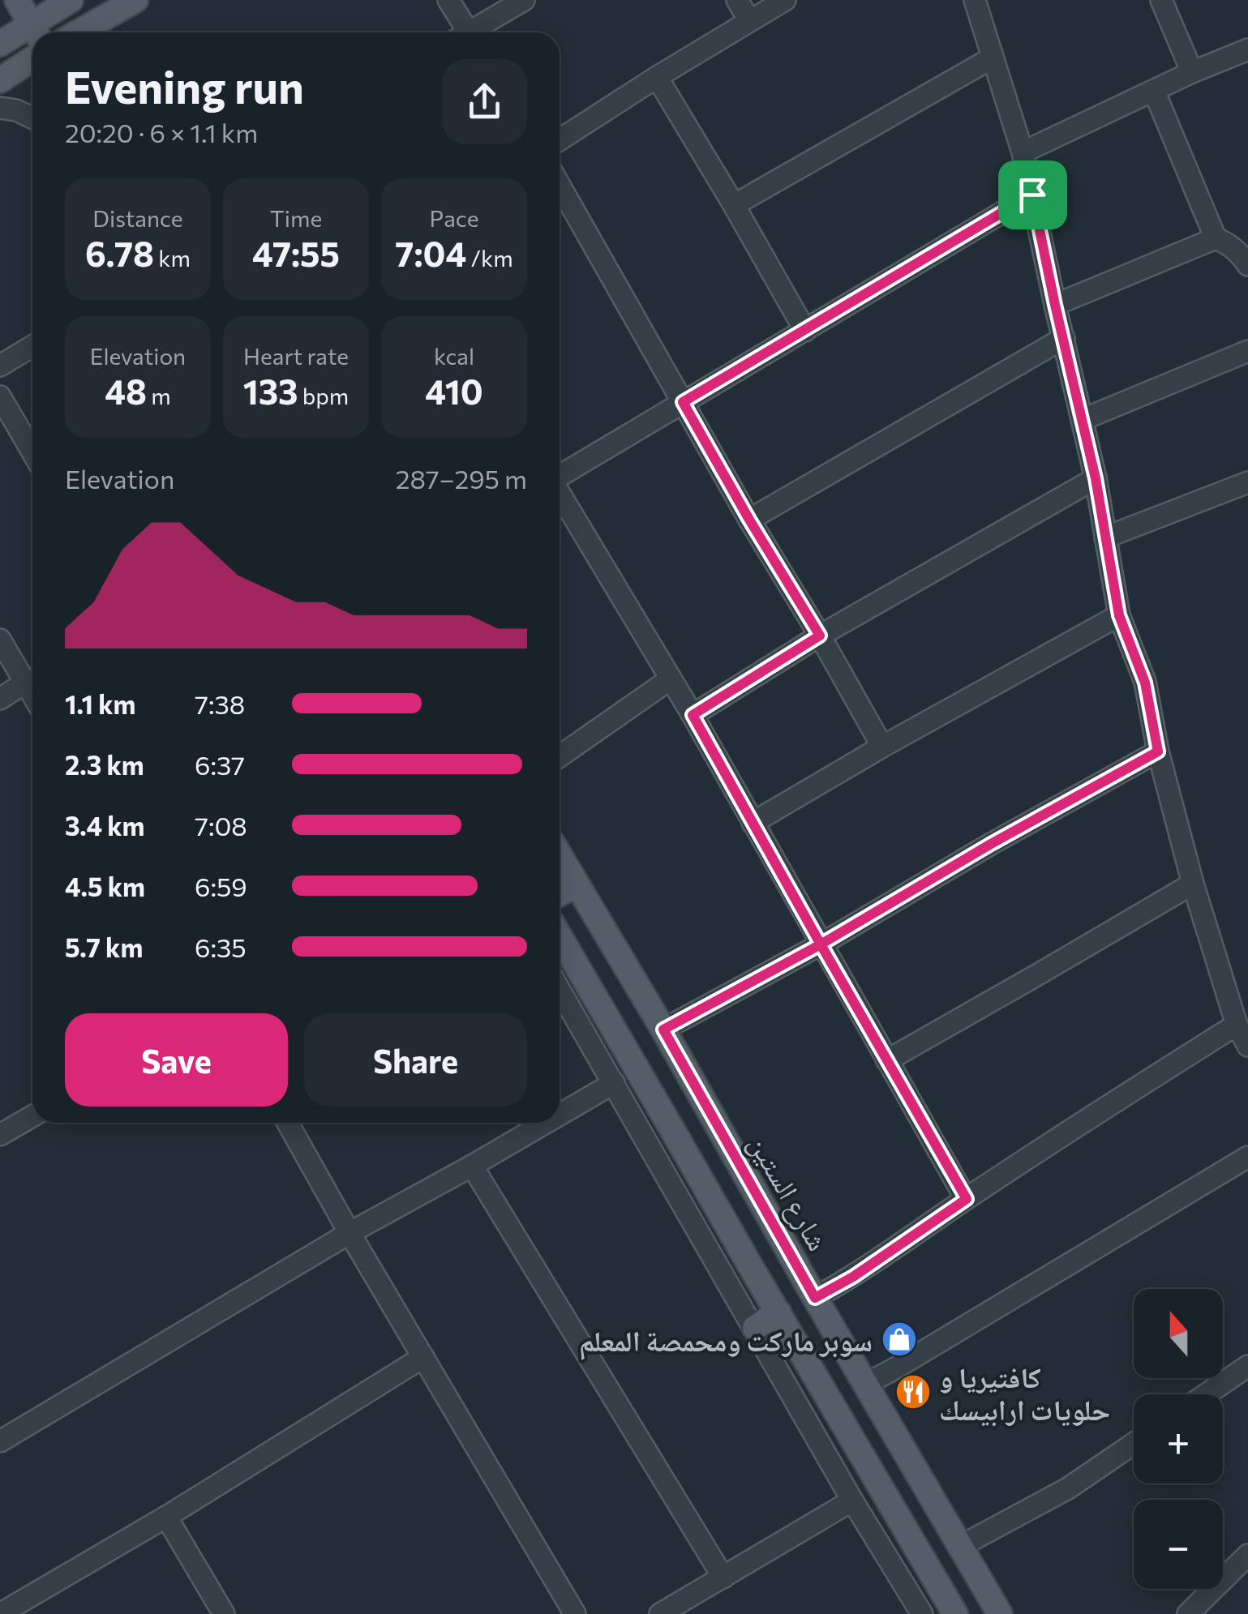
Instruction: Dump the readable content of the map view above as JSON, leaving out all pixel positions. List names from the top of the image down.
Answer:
{
  "streets": {
    "main road": ["شارع الستين"]
  },
  "places": {
    "shop": ["سوبر ماركت ومحمصة المعلم"],
    "restaurant": ["كافتيريا و حلويات ارابيسك"]
  },
  "north": "top",
  "page": {
    "heading": ["Evening run", "20:20 · 6 × 1.1 km"],
    "stats": [
      ["Distance", "6.78 km"],
      ["Time", "47:55"],
      ["Pace", "7:04 /km"],
      ["Elevation", "48 m"],
      ["Heart rate", "133 bpm"],
      ["kcal", "410"]
    ],
    "chart": ["Elevation", "287–295 m"],
    "list": [
      {
        "name": "1.1 km",
        "note": "7:38"
      },
      {
        "name": "2.3 km",
        "note": "6:37"
      },
      {
        "name": "3.4 km",
        "note": "7:08"
      },
      {
        "name": "4.5 km",
        "note": "6:59"
      },
      {
        "name": "5.7 km",
        "note": "6:35"
      }
    ],
    "buttons": ["Save", "Share"],
    "map_buttons": ["+", "−"]
  }
}
